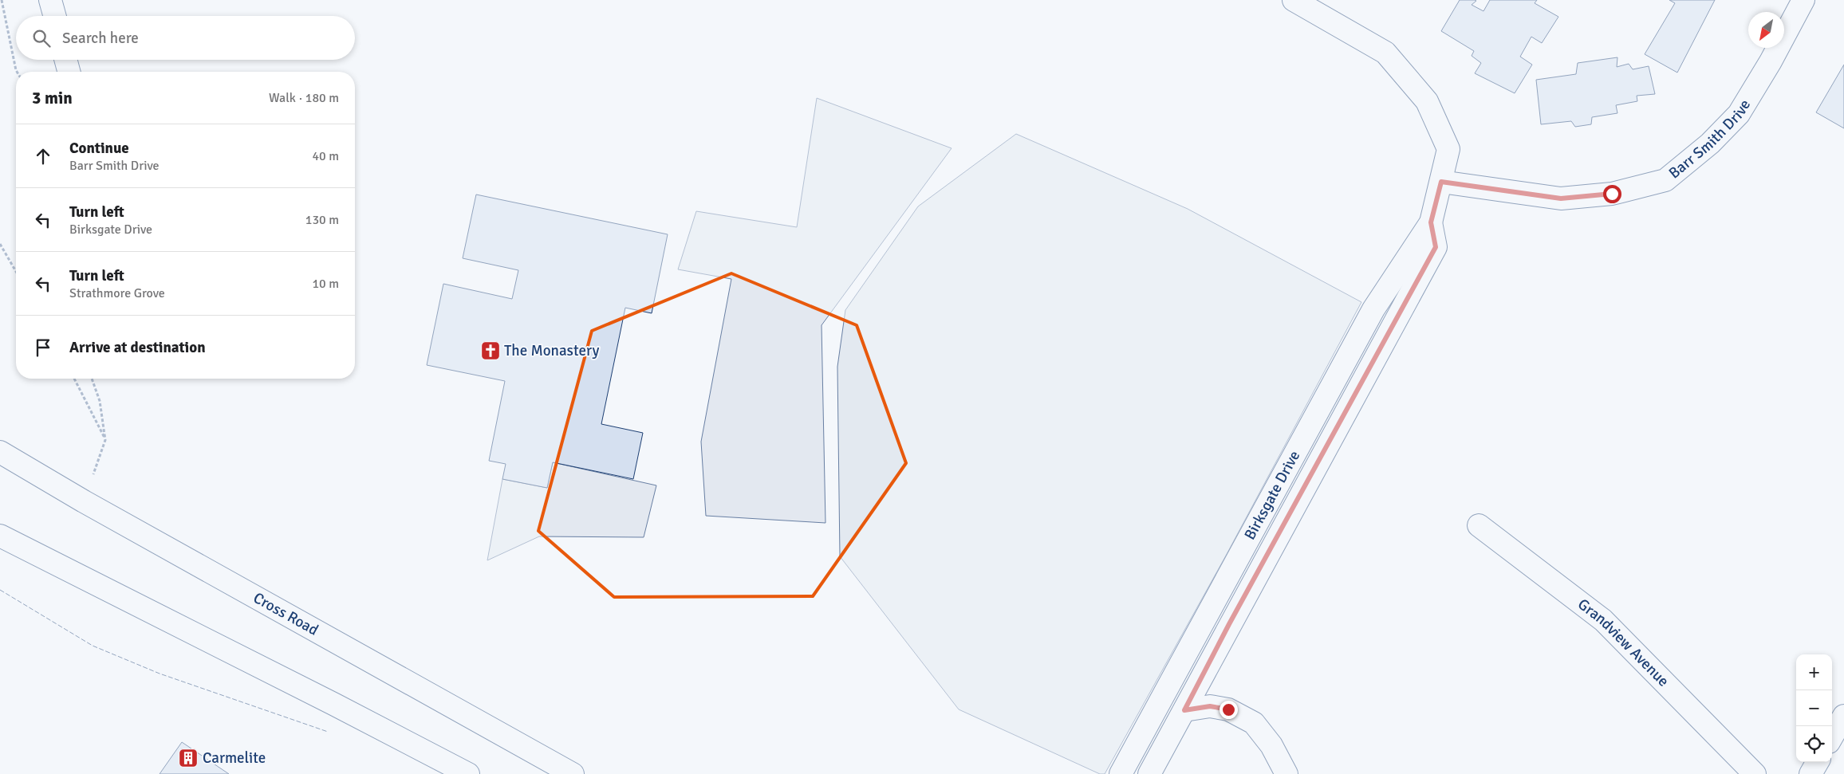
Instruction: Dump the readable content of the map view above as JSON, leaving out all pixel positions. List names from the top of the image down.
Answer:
{
  "streets": {
    "main road": [
      "Barr Smith Drive",
      "Birksgate Drive",
      "Cross Road",
      "Grandview Avenue"
    ]
  },
  "crossings": [
    ["Barr Smith Drive", "Birksgate Drive"]
  ],
  "places": {
    "church": ["The Monastery"],
    "building": ["Carmelite"]
  },
  "north": "bottom left",
  "page": {
    "search": "Search here",
    "heading": ["3 min", "Walk · 180 m"],
    "list": [
      ["Continue", "Barr Smith Drive", "40 m"],
      ["Turn left", "Birksgate Drive", "130 m"],
      ["Turn left", "Strathmore Grove", "10 m"],
      "Arrive at destination"
    ],
    "map_buttons": ["+", "−"]
  }
}
